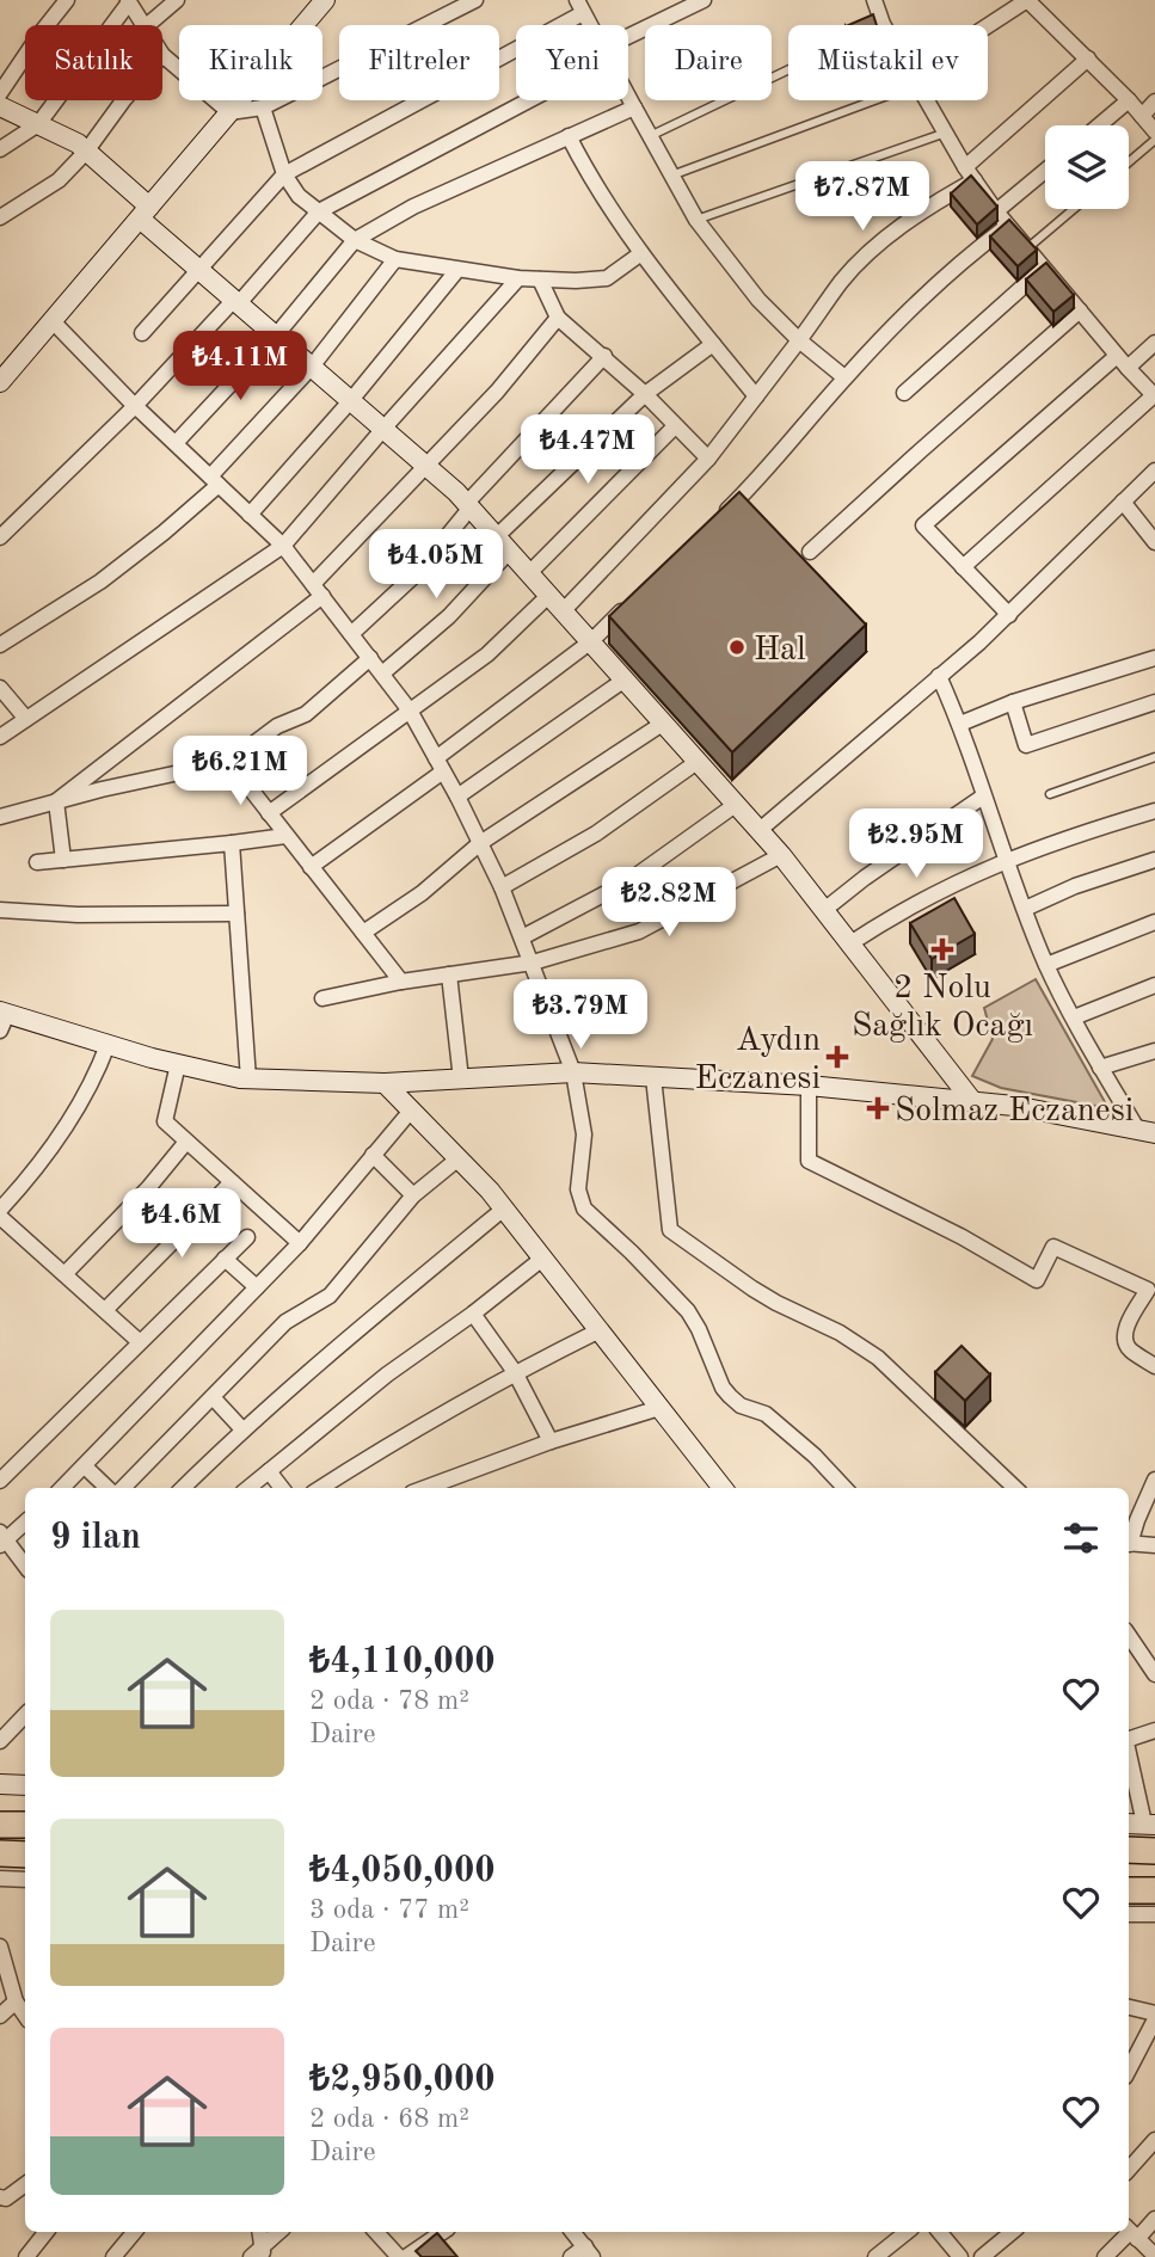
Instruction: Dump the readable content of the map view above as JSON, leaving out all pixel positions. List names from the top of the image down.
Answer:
{
  "places": {
    "other": ["Hal"],
    "health": ["2 Nolu Sağlık Ocağı", "Aydın Eczanesi", "Solmaz Eczanesi"]
  },
  "page": {
    "chip": [
      "Satılık",
      "Kiralık",
      "Filtreler",
      "Yeni",
      "Daire",
      "Müstakil ev"
    ],
    "price": [
      "₺7.87M",
      "₺4.11M",
      "₺4.47M",
      "₺4.05M",
      "₺6.21M",
      "₺2.95M",
      "₺2.82M",
      "₺3.79M",
      "₺4.6M"
    ],
    "heading": "9 ilan",
    "list": [
      {
        "name": "₺4,110,000",
        "note": "2 oda · 78 m² · Daire"
      },
      {
        "name": "₺4,050,000",
        "note": "3 oda · 77 m² · Daire"
      },
      {
        "name": "₺2,950,000",
        "note": "2 oda · 68 m² · Daire"
      }
    ]
  }
}
